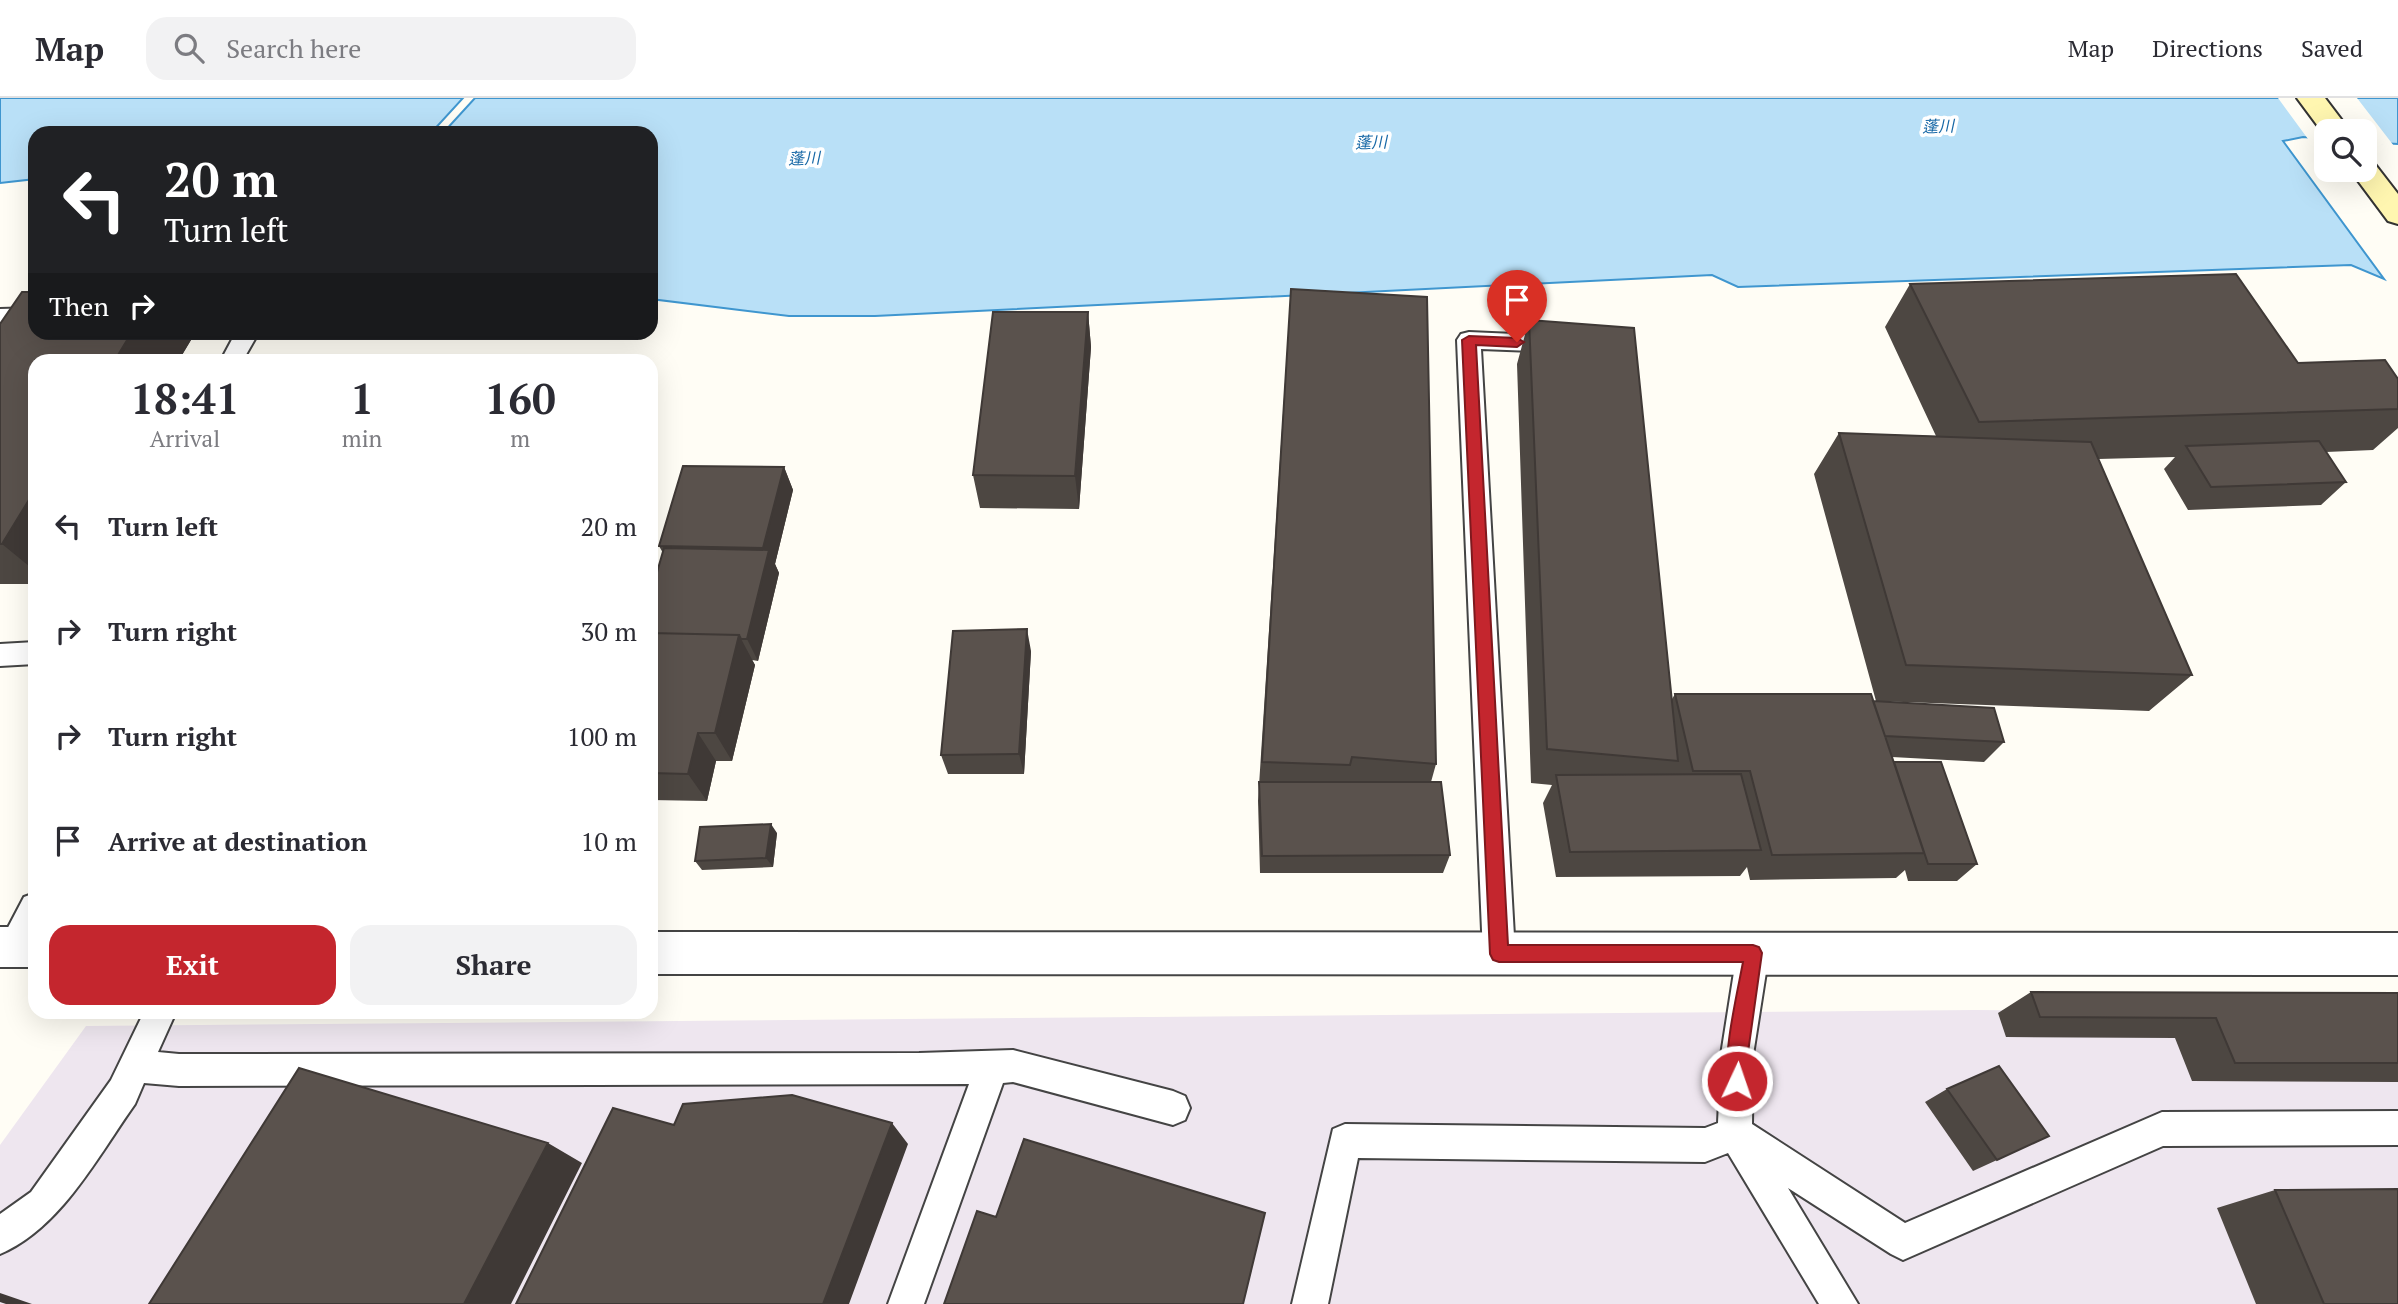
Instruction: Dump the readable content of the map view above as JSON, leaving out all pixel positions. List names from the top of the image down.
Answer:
{
  "water": ["蓬川"],
  "page": {
    "header": "Map",
    "search": "Search here",
    "nav": ["Map", "Directions", "Saved"],
    "turn": ["20 m", "Turn left"],
    "then": "Then",
    "eta": [
      "18:41",
      "Arrival",
      "1",
      "min",
      "160",
      "m"
    ],
    "list": [
      {
        "name": "Turn left",
        "value": "20 m"
      },
      {
        "name": "Turn right",
        "value": "30 m"
      },
      {
        "name": "Turn right",
        "value": "100 m"
      },
      {
        "name": "Arrive at destination",
        "value": "10 m"
      }
    ],
    "buttons": ["Exit", "Share"]
  }
}
